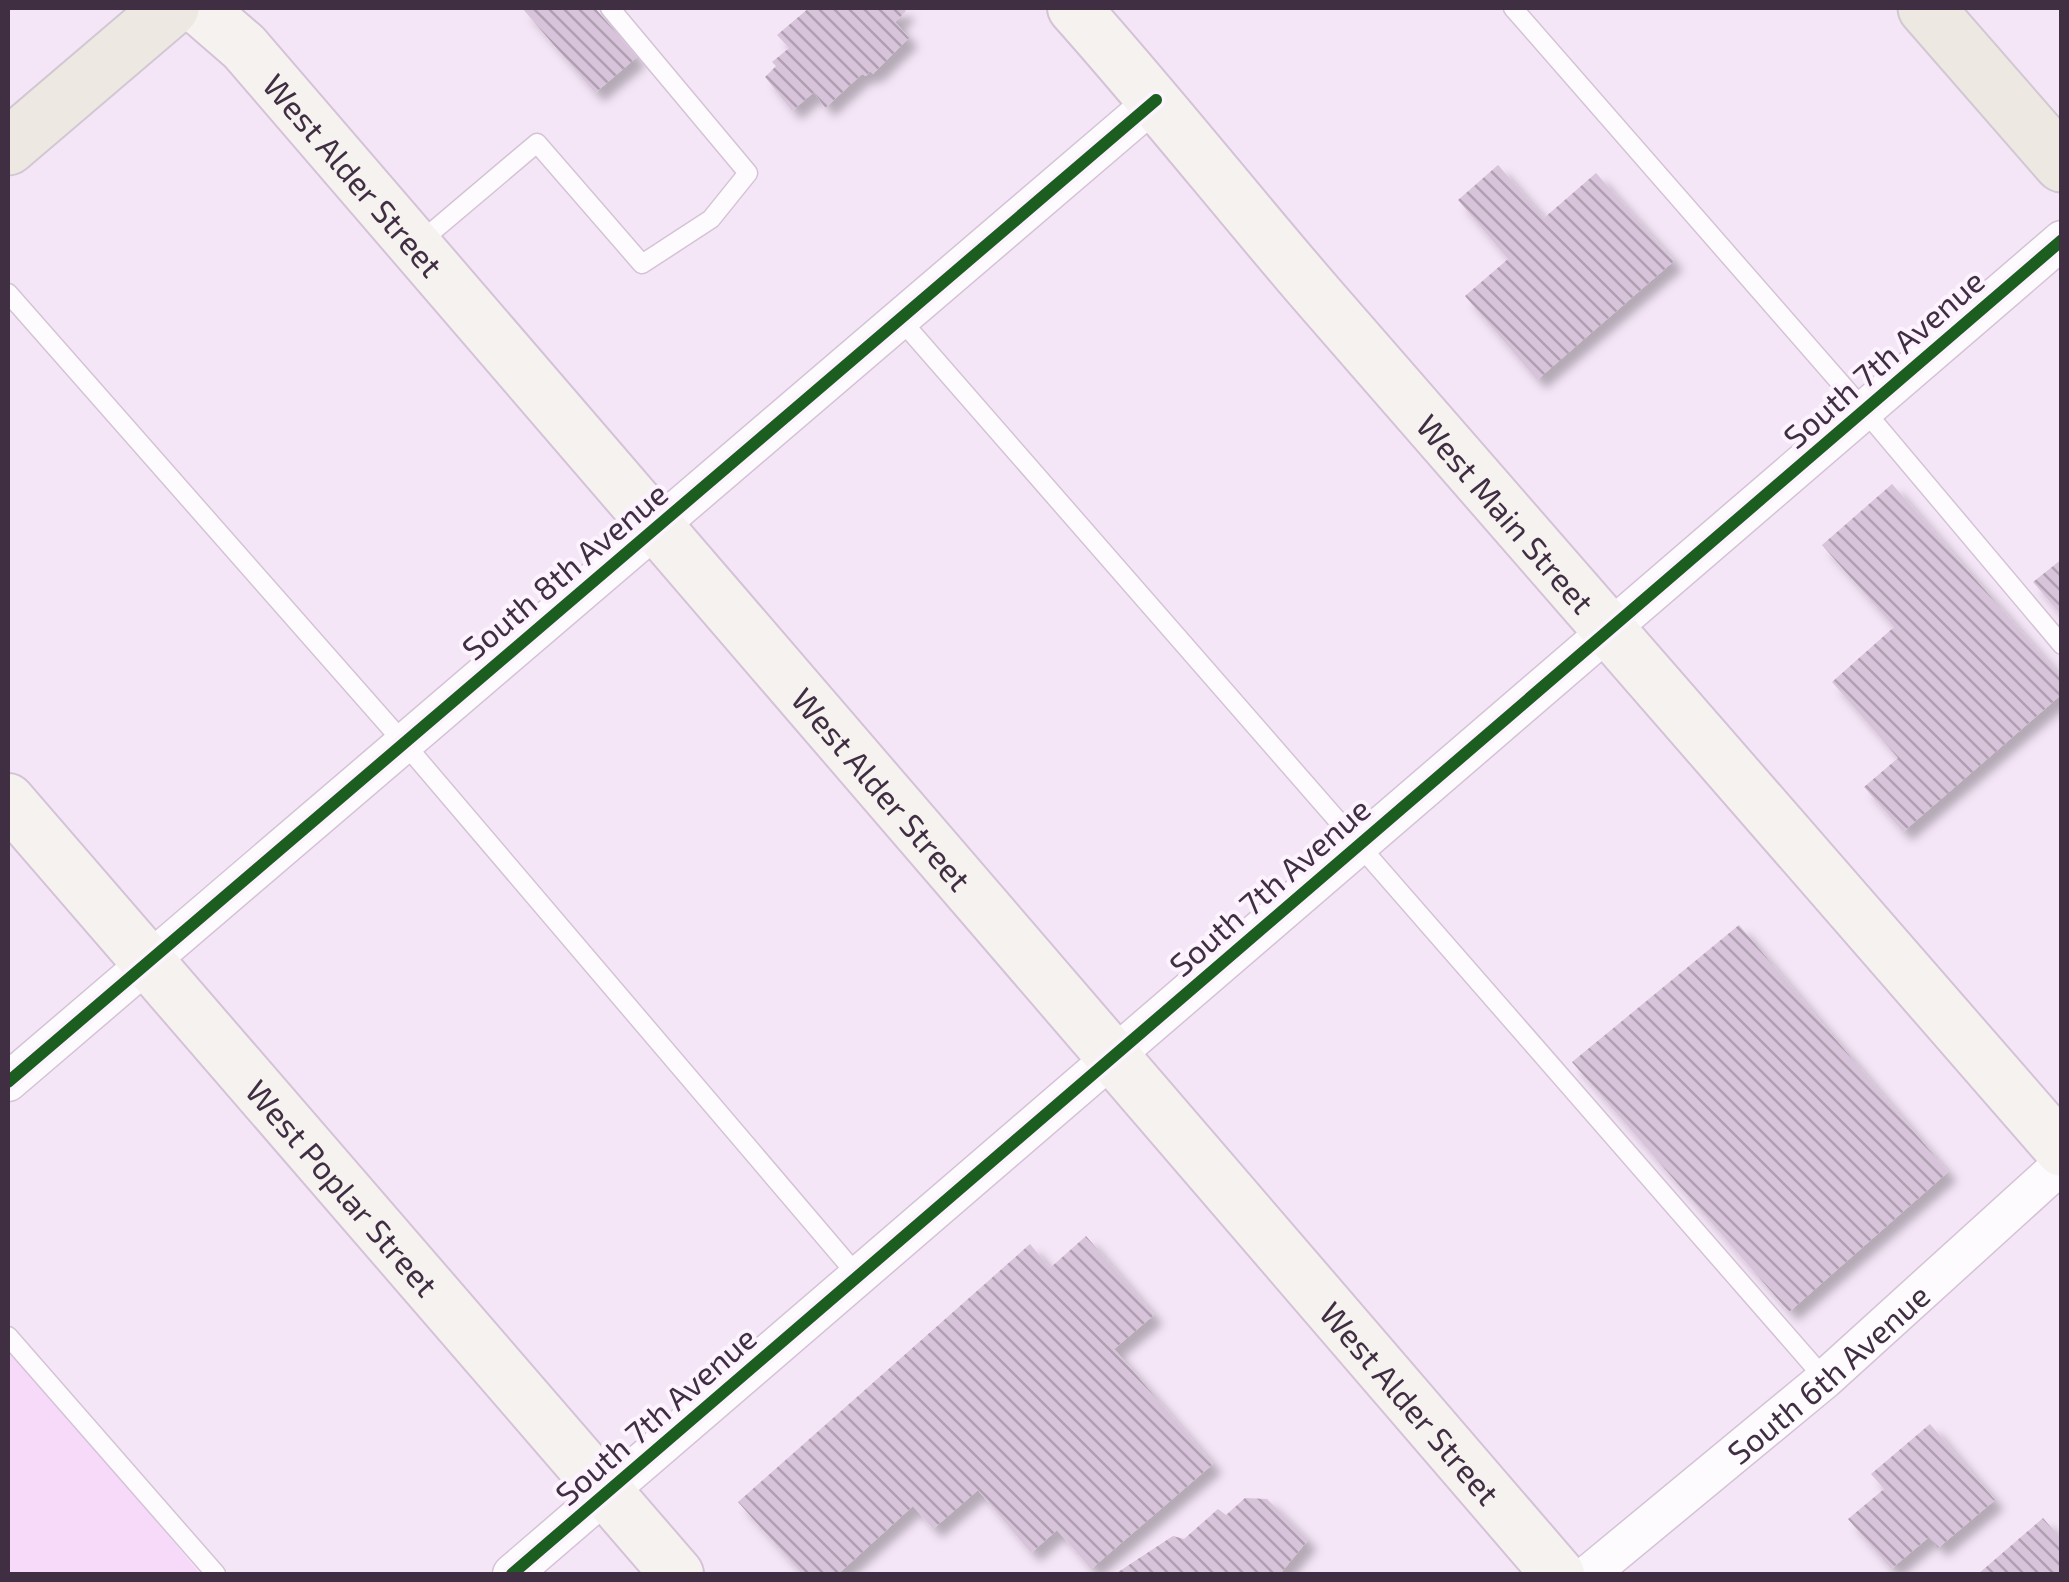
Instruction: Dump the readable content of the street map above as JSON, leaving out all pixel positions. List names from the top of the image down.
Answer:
{
  "streets": {
    "main road": ["West Alder Street", "West Main Street", "West Poplar Street"],
    "street": ["South 7th Avenue", "South 8th Avenue", "South 6th Avenue"]
  },
  "crossings": [
    ["West Alder Street", "South 7th Avenue"],
    ["West Alder Street", "South 8th Avenue"],
    ["South 7th Avenue", "West Main Street"],
    ["South 7th Avenue", "West Poplar Street"],
    ["West Main Street", "South 8th Avenue"],
    ["South 8th Avenue", "West Poplar Street"]
  ]
}
